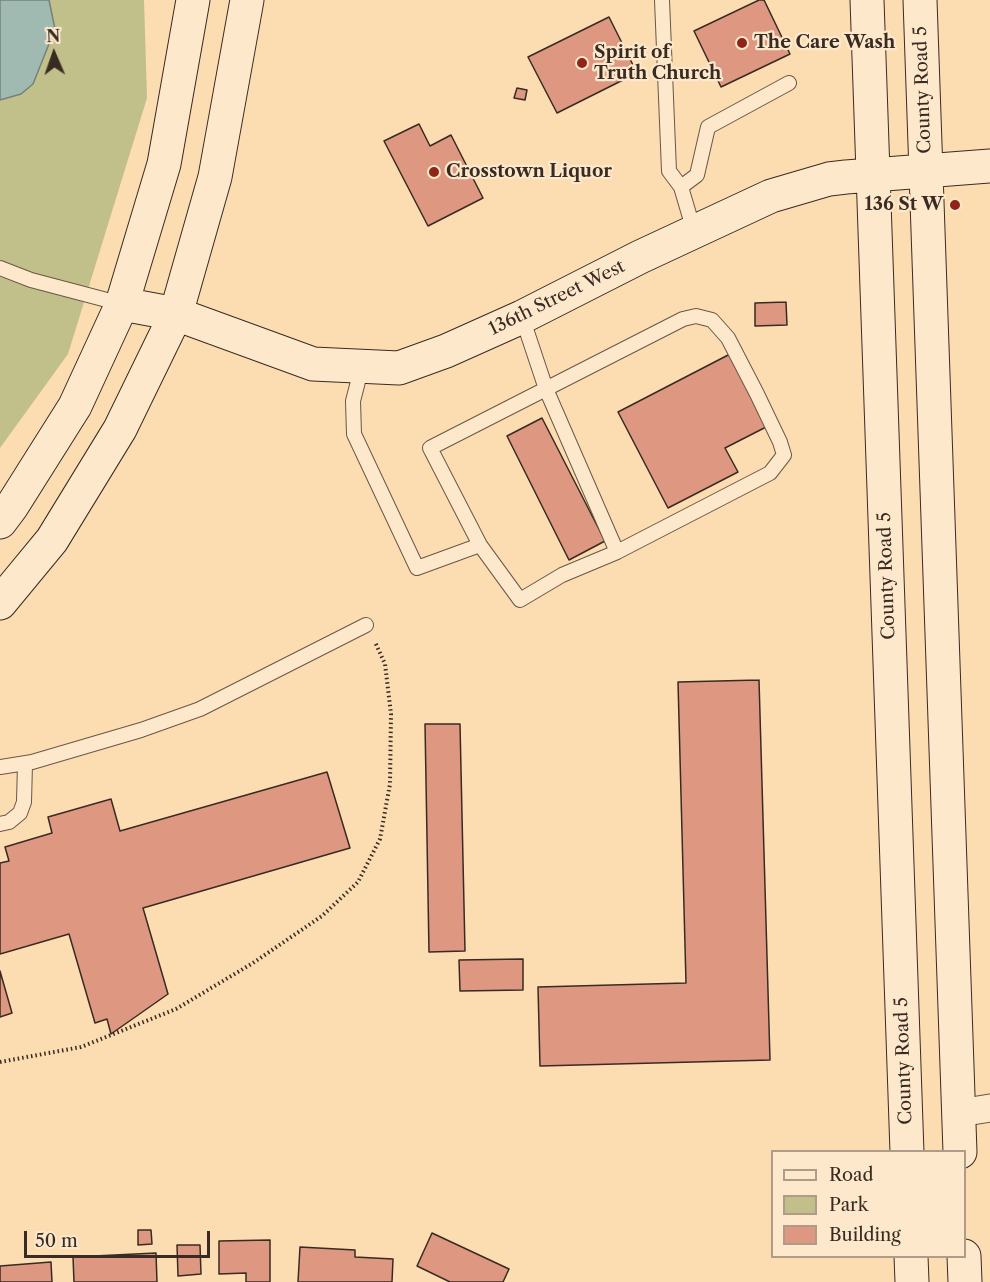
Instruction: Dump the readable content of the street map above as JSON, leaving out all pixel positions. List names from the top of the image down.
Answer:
{
  "streets": {
    "main road": ["County Road 5", "136th Street West"]
  },
  "crossings": [
    ["County Road 5", "136th Street West"]
  ],
  "places": [
    "The Care Wash",
    "Spirit of Truth Church",
    "Crosstown Liquor",
    "136 St W"
  ],
  "legend": ["Road", "Park", "Building"],
  "scale_bar": "50 m",
  "north": "top"
}
